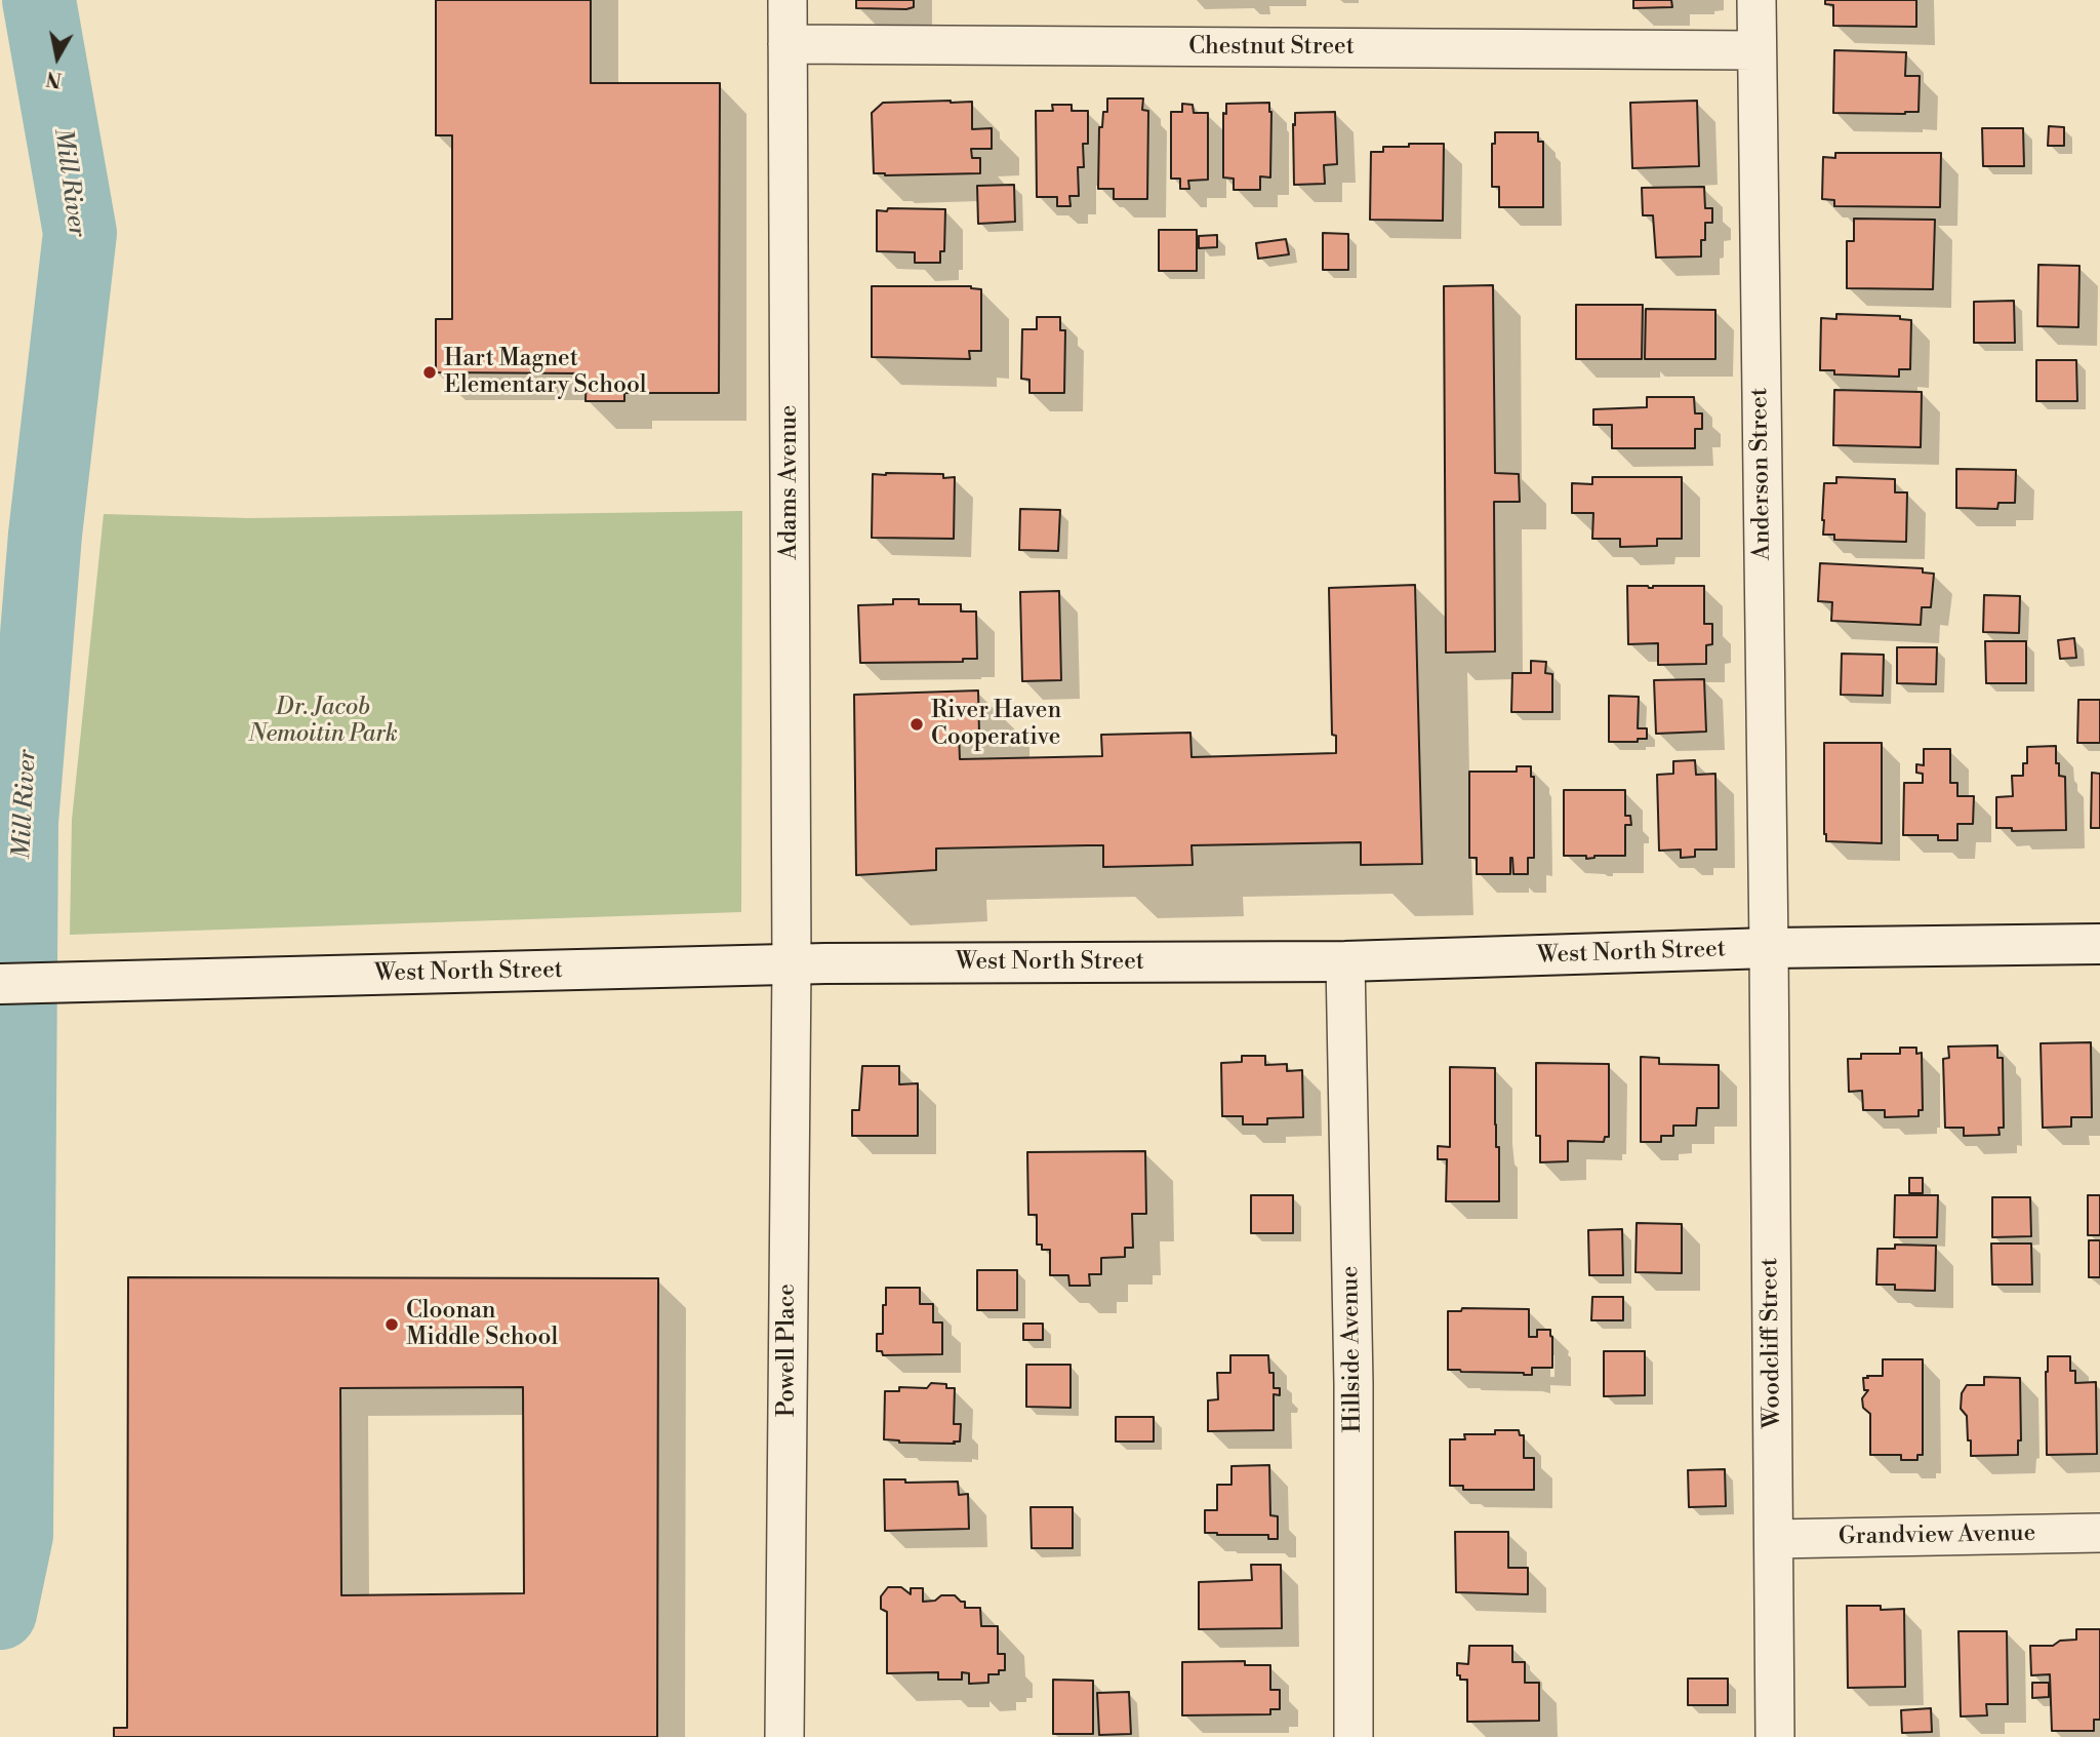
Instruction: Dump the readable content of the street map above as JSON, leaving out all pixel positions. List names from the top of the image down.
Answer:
{
  "streets": {
    "street": [
      "Chestnut Street",
      "Anderson Street",
      "Adams Avenue",
      "West North Street",
      "Woodcliff Street",
      "Hillside Avenue",
      "Powell Place",
      "Grandview Avenue"
    ]
  },
  "crossings": [
    ["Chestnut Street", "Anderson Street"],
    ["Chestnut Street", "Adams Avenue"],
    ["Anderson Street", "West North Street"],
    ["Anderson Street", "Woodcliff Street"],
    ["Adams Avenue", "West North Street"],
    ["Adams Avenue", "Powell Place"],
    ["West North Street", "Woodcliff Street"],
    ["West North Street", "Hillside Avenue"],
    ["West North Street", "Powell Place"],
    ["Woodcliff Street", "Grandview Avenue"]
  ],
  "water": ["Mill River"],
  "parks": ["Dr. Jacob Nemoitin Park"],
  "places": ["Hart Magnet Elementary School", "River Haven Cooperative", "Cloonan Middle School"],
  "north": "bottom"
}
